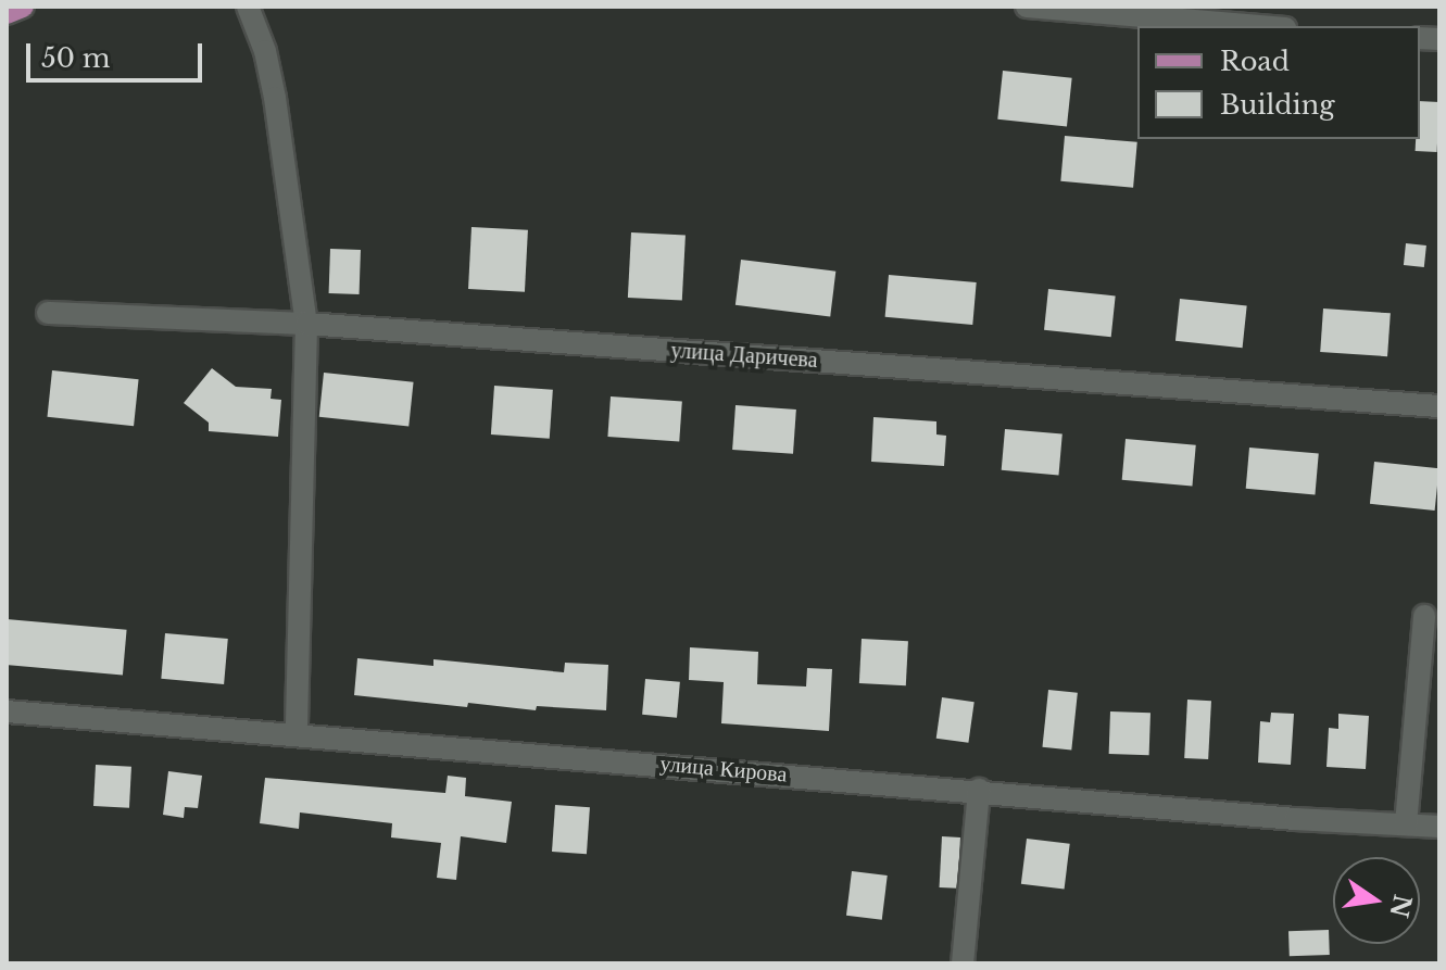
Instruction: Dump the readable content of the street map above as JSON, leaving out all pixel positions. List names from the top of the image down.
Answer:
{
  "streets": {
    "street": ["улица Даричева", "улица Кирова"]
  },
  "legend": ["Road", "Building"],
  "scale_bar": "50 m",
  "north": "right"
}
